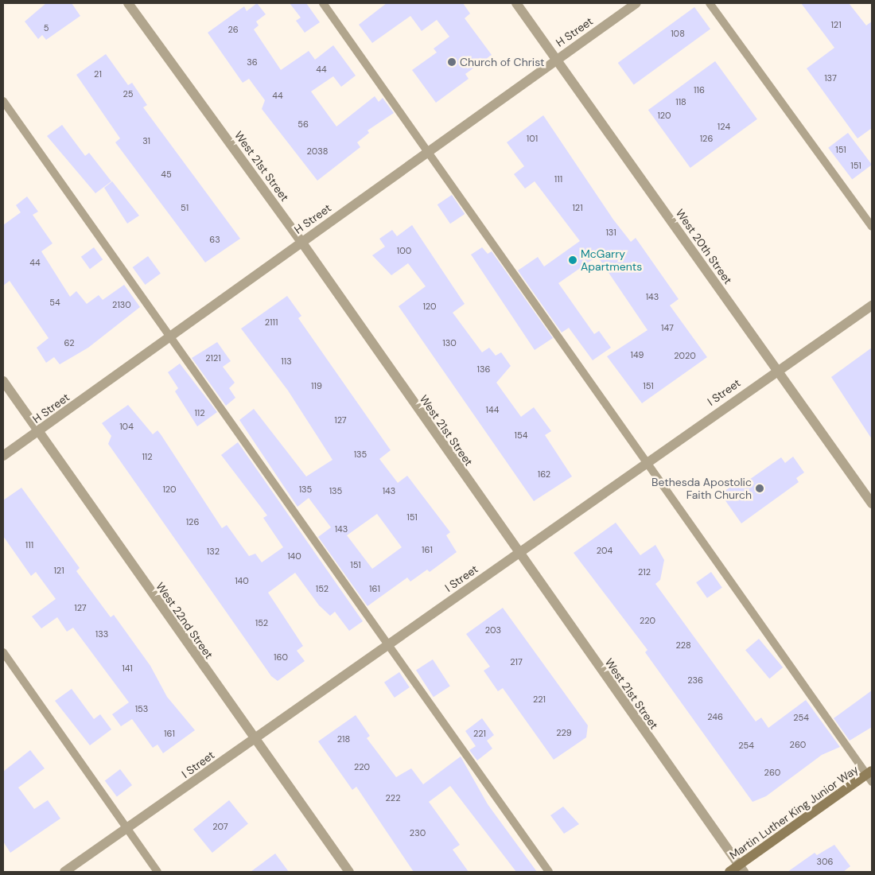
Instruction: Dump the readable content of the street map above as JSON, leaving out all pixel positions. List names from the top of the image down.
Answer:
{
  "streets": {
    "main road": ["Martin Luther King Junior Way"],
    "street": [
      "H Street",
      "West 21st Street",
      "West 20th Street",
      "I Street",
      "West 22nd Street"
    ]
  },
  "crossings": [
    ["H Street", "West 21st Street"],
    ["H Street", "West 20th Street"],
    ["H Street", "West 22nd Street"],
    ["West 21st Street", "I Street"],
    ["West 21st Street", "Martin Luther King Junior Way"],
    ["West 20th Street", "I Street"],
    ["I Street", "West 22nd Street"]
  ],
  "places": ["Church of Christ", "McGarry Apartments", "Bethesda Apostolic Faith Church"],
  "house_numbers": [
    "121",
    "5",
    "26",
    "108",
    "36",
    "44",
    "21",
    "137",
    "116",
    "25",
    "44",
    "118",
    "120",
    "56",
    "124",
    "101",
    "126",
    "31",
    "151",
    "2038",
    "151",
    "45",
    "111",
    "51",
    "121",
    "131",
    "63",
    "100",
    "44",
    "143",
    "54",
    "2130",
    "120",
    "2111",
    "147",
    "62",
    "130",
    "149",
    "2020",
    "2121",
    "113",
    "136",
    "119",
    "151",
    "144",
    "112",
    "127",
    "104",
    "154",
    "135",
    "112",
    "162",
    "120",
    "135",
    "135",
    "143",
    "151",
    "126",
    "143",
    "111",
    "161",
    "204",
    "132",
    "140",
    "151",
    "121",
    "212",
    "140",
    "152",
    "161",
    "127",
    "220",
    "152",
    "203",
    "133",
    "228",
    "160",
    "217",
    "141",
    "236",
    "221",
    "153",
    "246",
    "254",
    "229",
    "161",
    "221",
    "218",
    "260",
    "254",
    "220",
    "260",
    "222",
    "207",
    "230",
    "306"
  ]
}
